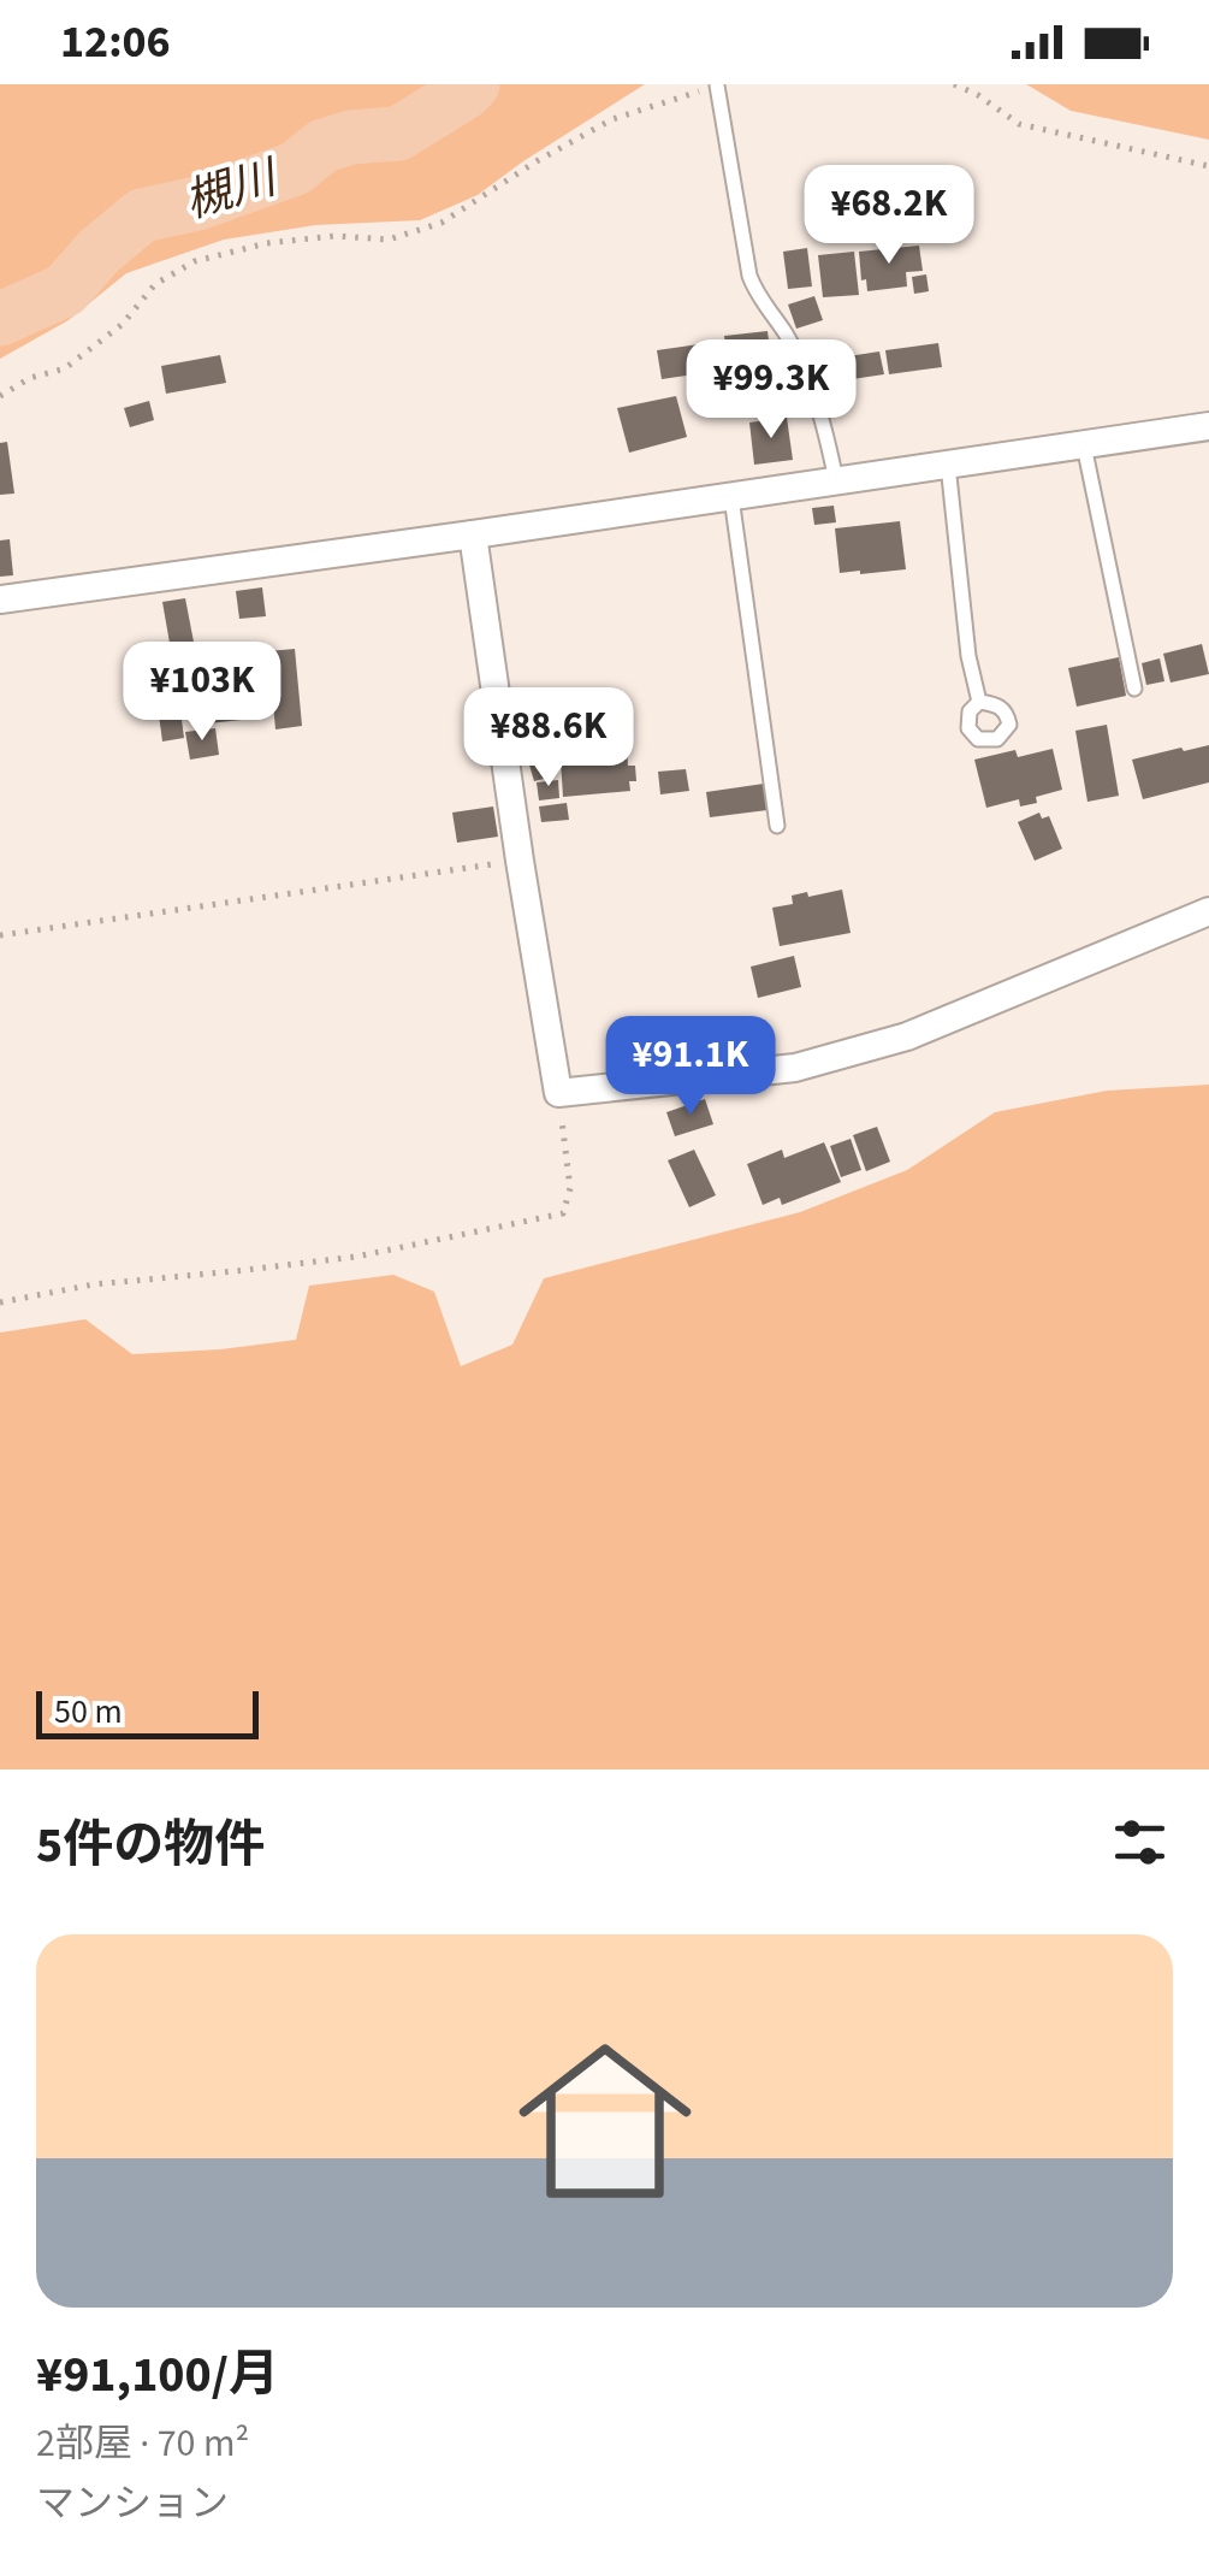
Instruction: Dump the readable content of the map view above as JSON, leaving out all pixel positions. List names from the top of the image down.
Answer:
{
  "water": ["槻川"],
  "scale_bar": "50 m",
  "page": {
    "status": "12:06",
    "price": [
      "¥68.2K",
      "¥99.3K",
      "¥103K",
      "¥88.6K",
      "¥91.1K"
    ],
    "scale": "50 m",
    "heading": "5件の物件",
    "list": [
      {
        "name": "¥91,100/月",
        "note": "2部屋 · 70 m² · マンション"
      }
    ]
  }
}
